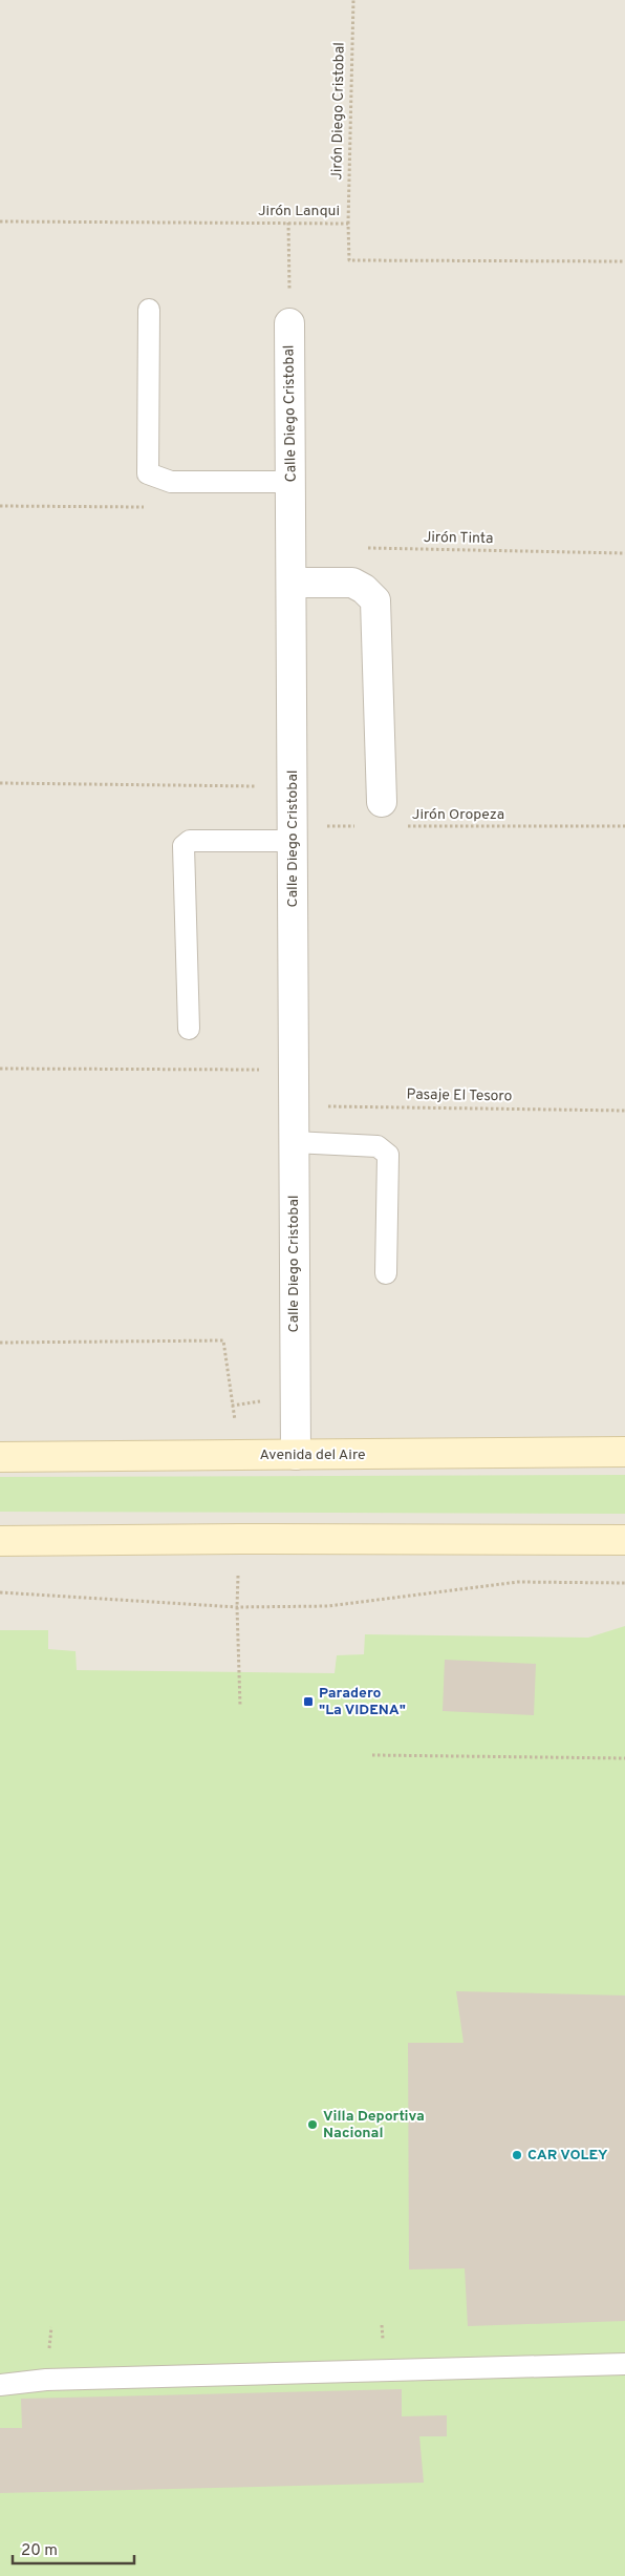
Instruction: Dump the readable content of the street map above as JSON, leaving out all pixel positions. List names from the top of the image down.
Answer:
{
  "streets": {
    "main road": ["Avenida del Aire"],
    "street": ["Calle Diego Cristobal"],
    "path": [
      "Jirón Diego Cristobal",
      "Jirón Lanqui",
      "Jirón Tinta",
      "Jirón Oropeza",
      "Pasaje El Tesoro"
    ]
  },
  "crossings": [
    ["Jirón Diego Cristobal", "Jirón Lanqui"],
    ["Jirón Lanqui", "Calle Diego Cristobal"],
    ["Calle Diego Cristobal", "Pasaje El Tesoro"],
    ["Calle Diego Cristobal", "Avenida del Aire"]
  ],
  "places": {
    "transit": ["Paradero \"La VIDENA\""],
    "other": ["Villa Deportiva Nacional", "CAR VOLEY"]
  },
  "scale_bar": "20 m"
}
